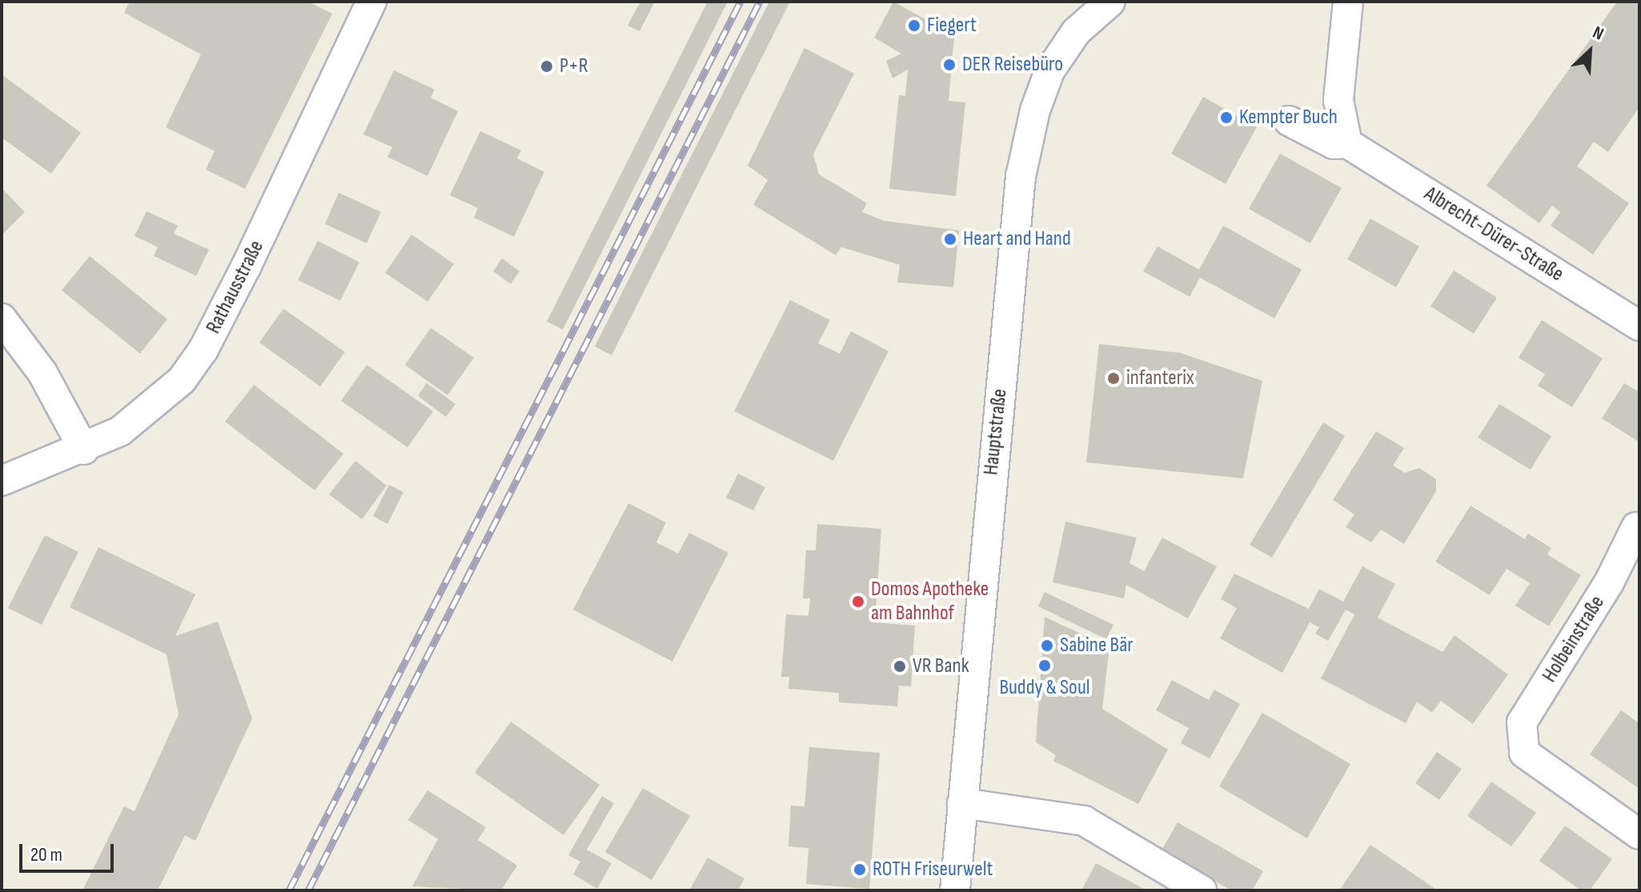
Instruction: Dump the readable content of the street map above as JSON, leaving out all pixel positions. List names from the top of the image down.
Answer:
{
  "streets": {
    "street": [
      "Albrecht-Dürer-Straße",
      "Rathausstraße",
      "Hauptstraße",
      "Holbeinstraße"
    ]
  },
  "places": [
    "Fiegert",
    "DER Reisebüro",
    "P+R",
    "Kempter Buch",
    "Heart and Hand",
    "infanterix",
    "Domos Apotheke am Bahnhof",
    "Sabine Bär",
    "Buddy & Soul",
    "VR Bank",
    "ROTH Friseurwelt"
  ],
  "scale_bar": "20 m",
  "north": "top right"
}
